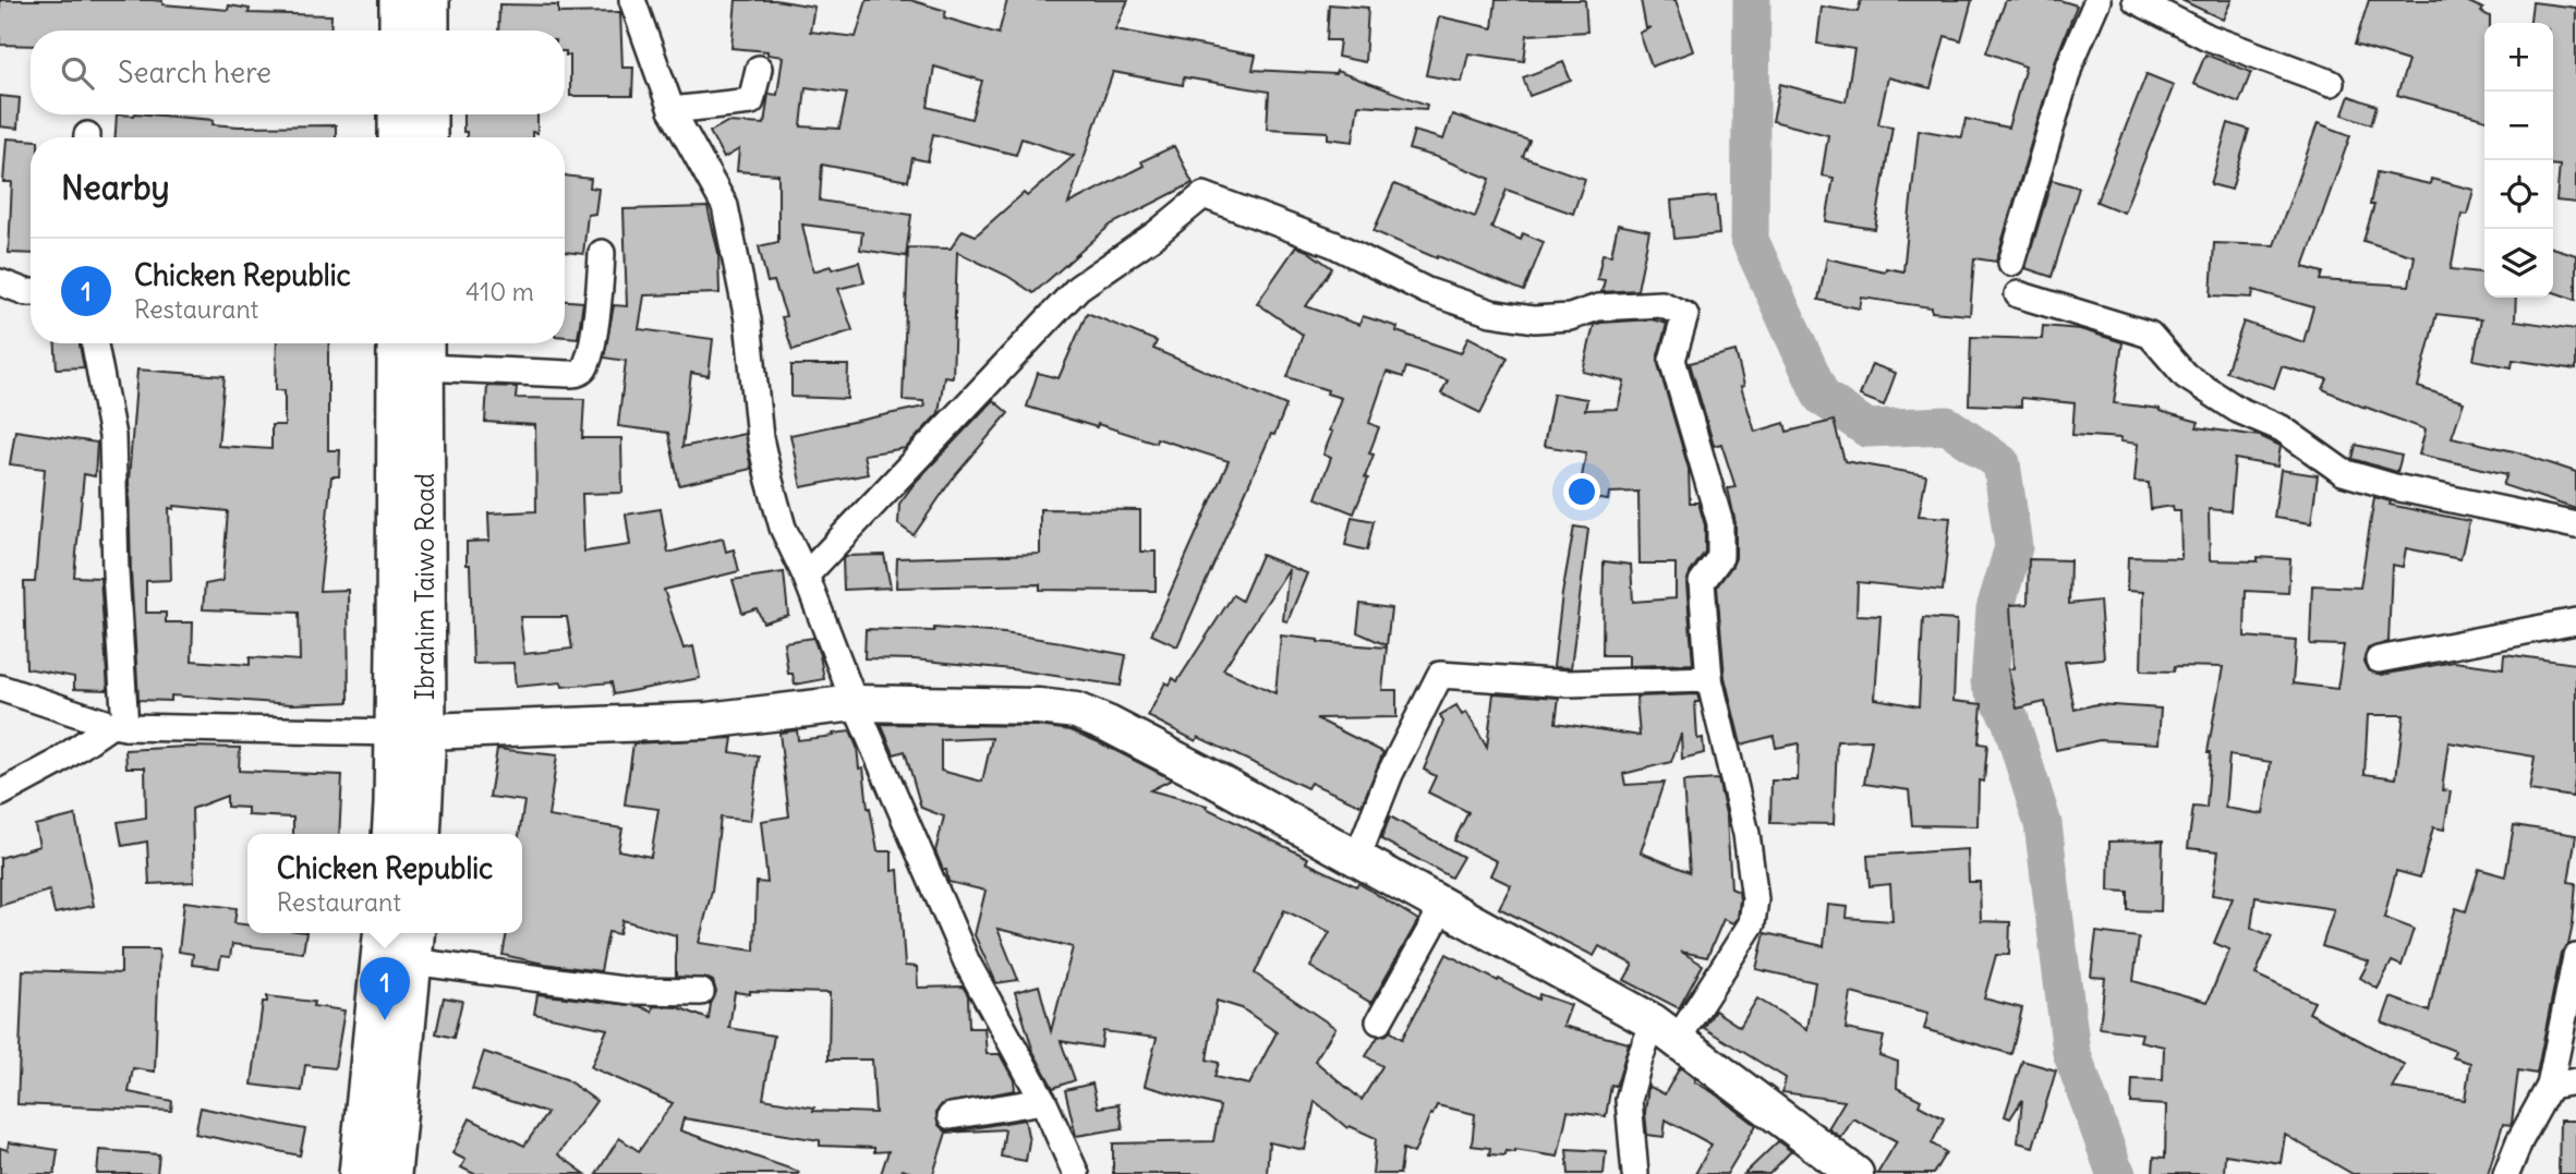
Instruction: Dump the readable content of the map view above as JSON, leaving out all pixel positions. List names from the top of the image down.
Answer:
{
  "streets": {
    "main road": ["Ibrahim Taiwo Road"]
  },
  "page": {
    "map_buttons": ["+", "−"],
    "search": "Search here",
    "heading": "Nearby",
    "list": [
      {
        "mark": "1",
        "name": "Chicken Republic",
        "note": "Restaurant",
        "value": "410 m"
      }
    ],
    "popup": ["Chicken Republic", "Restaurant"],
    "pins": "1"
  }
}
